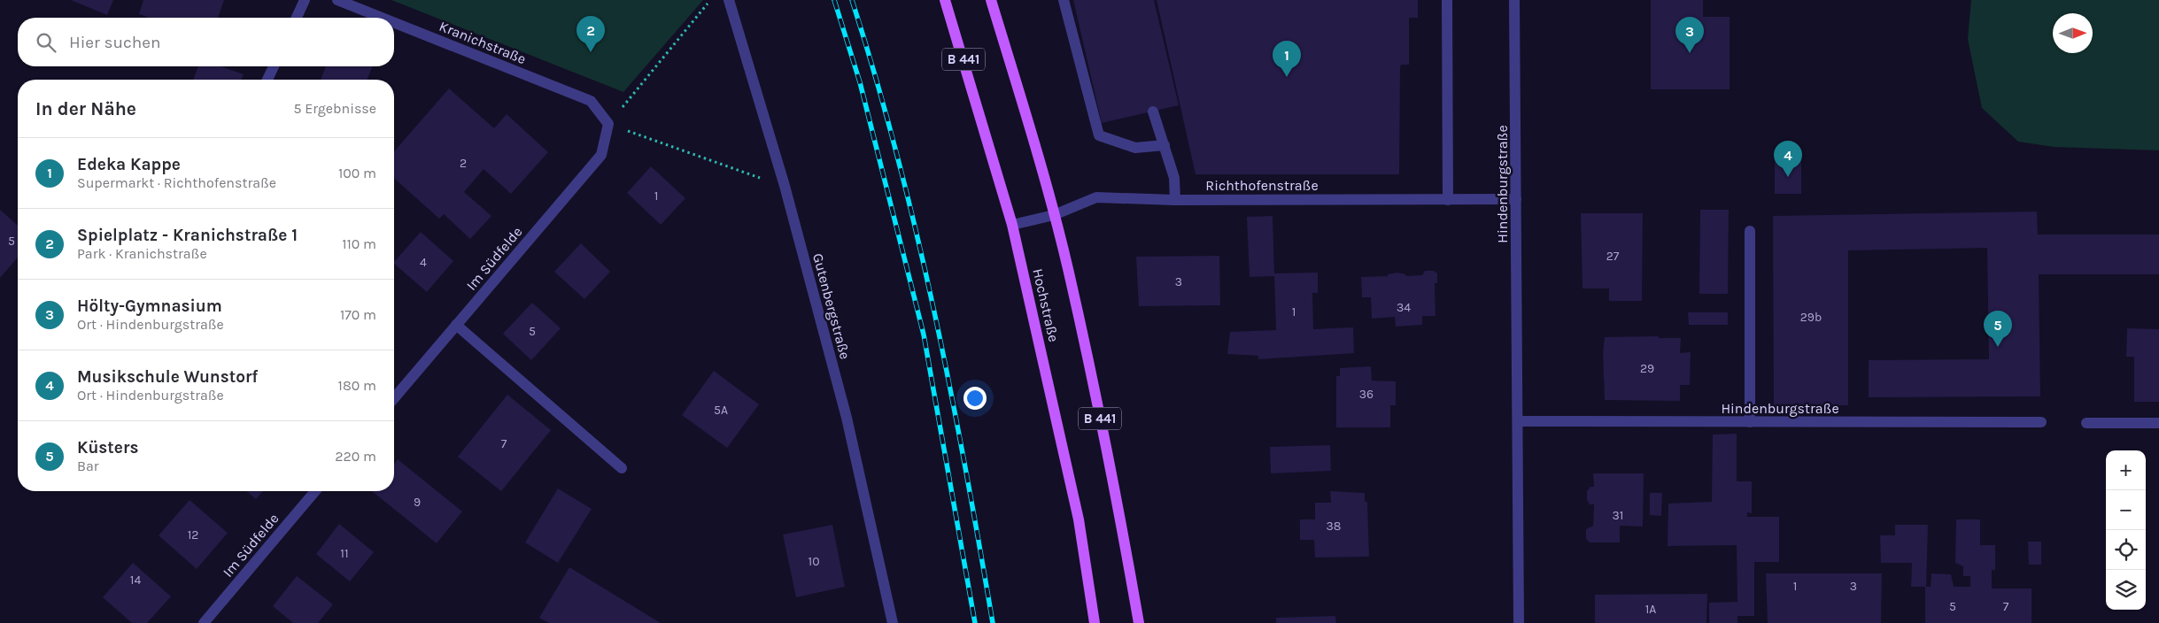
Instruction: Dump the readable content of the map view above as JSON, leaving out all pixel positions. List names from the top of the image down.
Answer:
{
  "streets": {
    "main road": ["B 441", "Hochstraße"],
    "street": [
      "Kranichstraße",
      "Hindenburgstraße",
      "Richthofenstraße",
      "Im Südfelde",
      "Gutenbergstraße"
    ]
  },
  "crossings": [
    ["Kranichstraße", "Im Südfelde"],
    ["Hindenburgstraße", "Richthofenstraße"],
    ["Richthofenstraße", "Hochstraße"]
  ],
  "house_numbers": [
    "2",
    "1",
    "5",
    "27",
    "4",
    "3",
    "34",
    "1",
    "29b",
    "5",
    "29",
    "36",
    "5A",
    "7",
    "9",
    "31",
    "38",
    "12",
    "11",
    "10",
    "14",
    "1",
    "3",
    "5",
    "7",
    "1A"
  ],
  "north": "right",
  "page": {
    "pins": [
      "2",
      "3",
      "1",
      "4",
      "5"
    ],
    "search": "Hier suchen",
    "heading": ["In der Nähe", "5 Ergebnisse"],
    "list": [
      {
        "mark": "1",
        "name": "Edeka Kappe",
        "note": "Supermarkt · Richthofenstraße",
        "value": "100 m"
      },
      {
        "mark": "2",
        "name": "Spielplatz - Kranichstraße 1",
        "note": "Park · Kranichstraße",
        "value": "110 m"
      },
      {
        "mark": "3",
        "name": "Hölty-Gymnasium",
        "note": "Ort · Hindenburgstraße",
        "value": "170 m"
      },
      {
        "mark": "4",
        "name": "Musikschule Wunstorf",
        "note": "Ort · Hindenburgstraße",
        "value": "180 m"
      },
      {
        "mark": "5",
        "name": "Küsters",
        "note": "Bar",
        "value": "220 m"
      }
    ],
    "map_buttons": ["+", "−"]
  }
}
